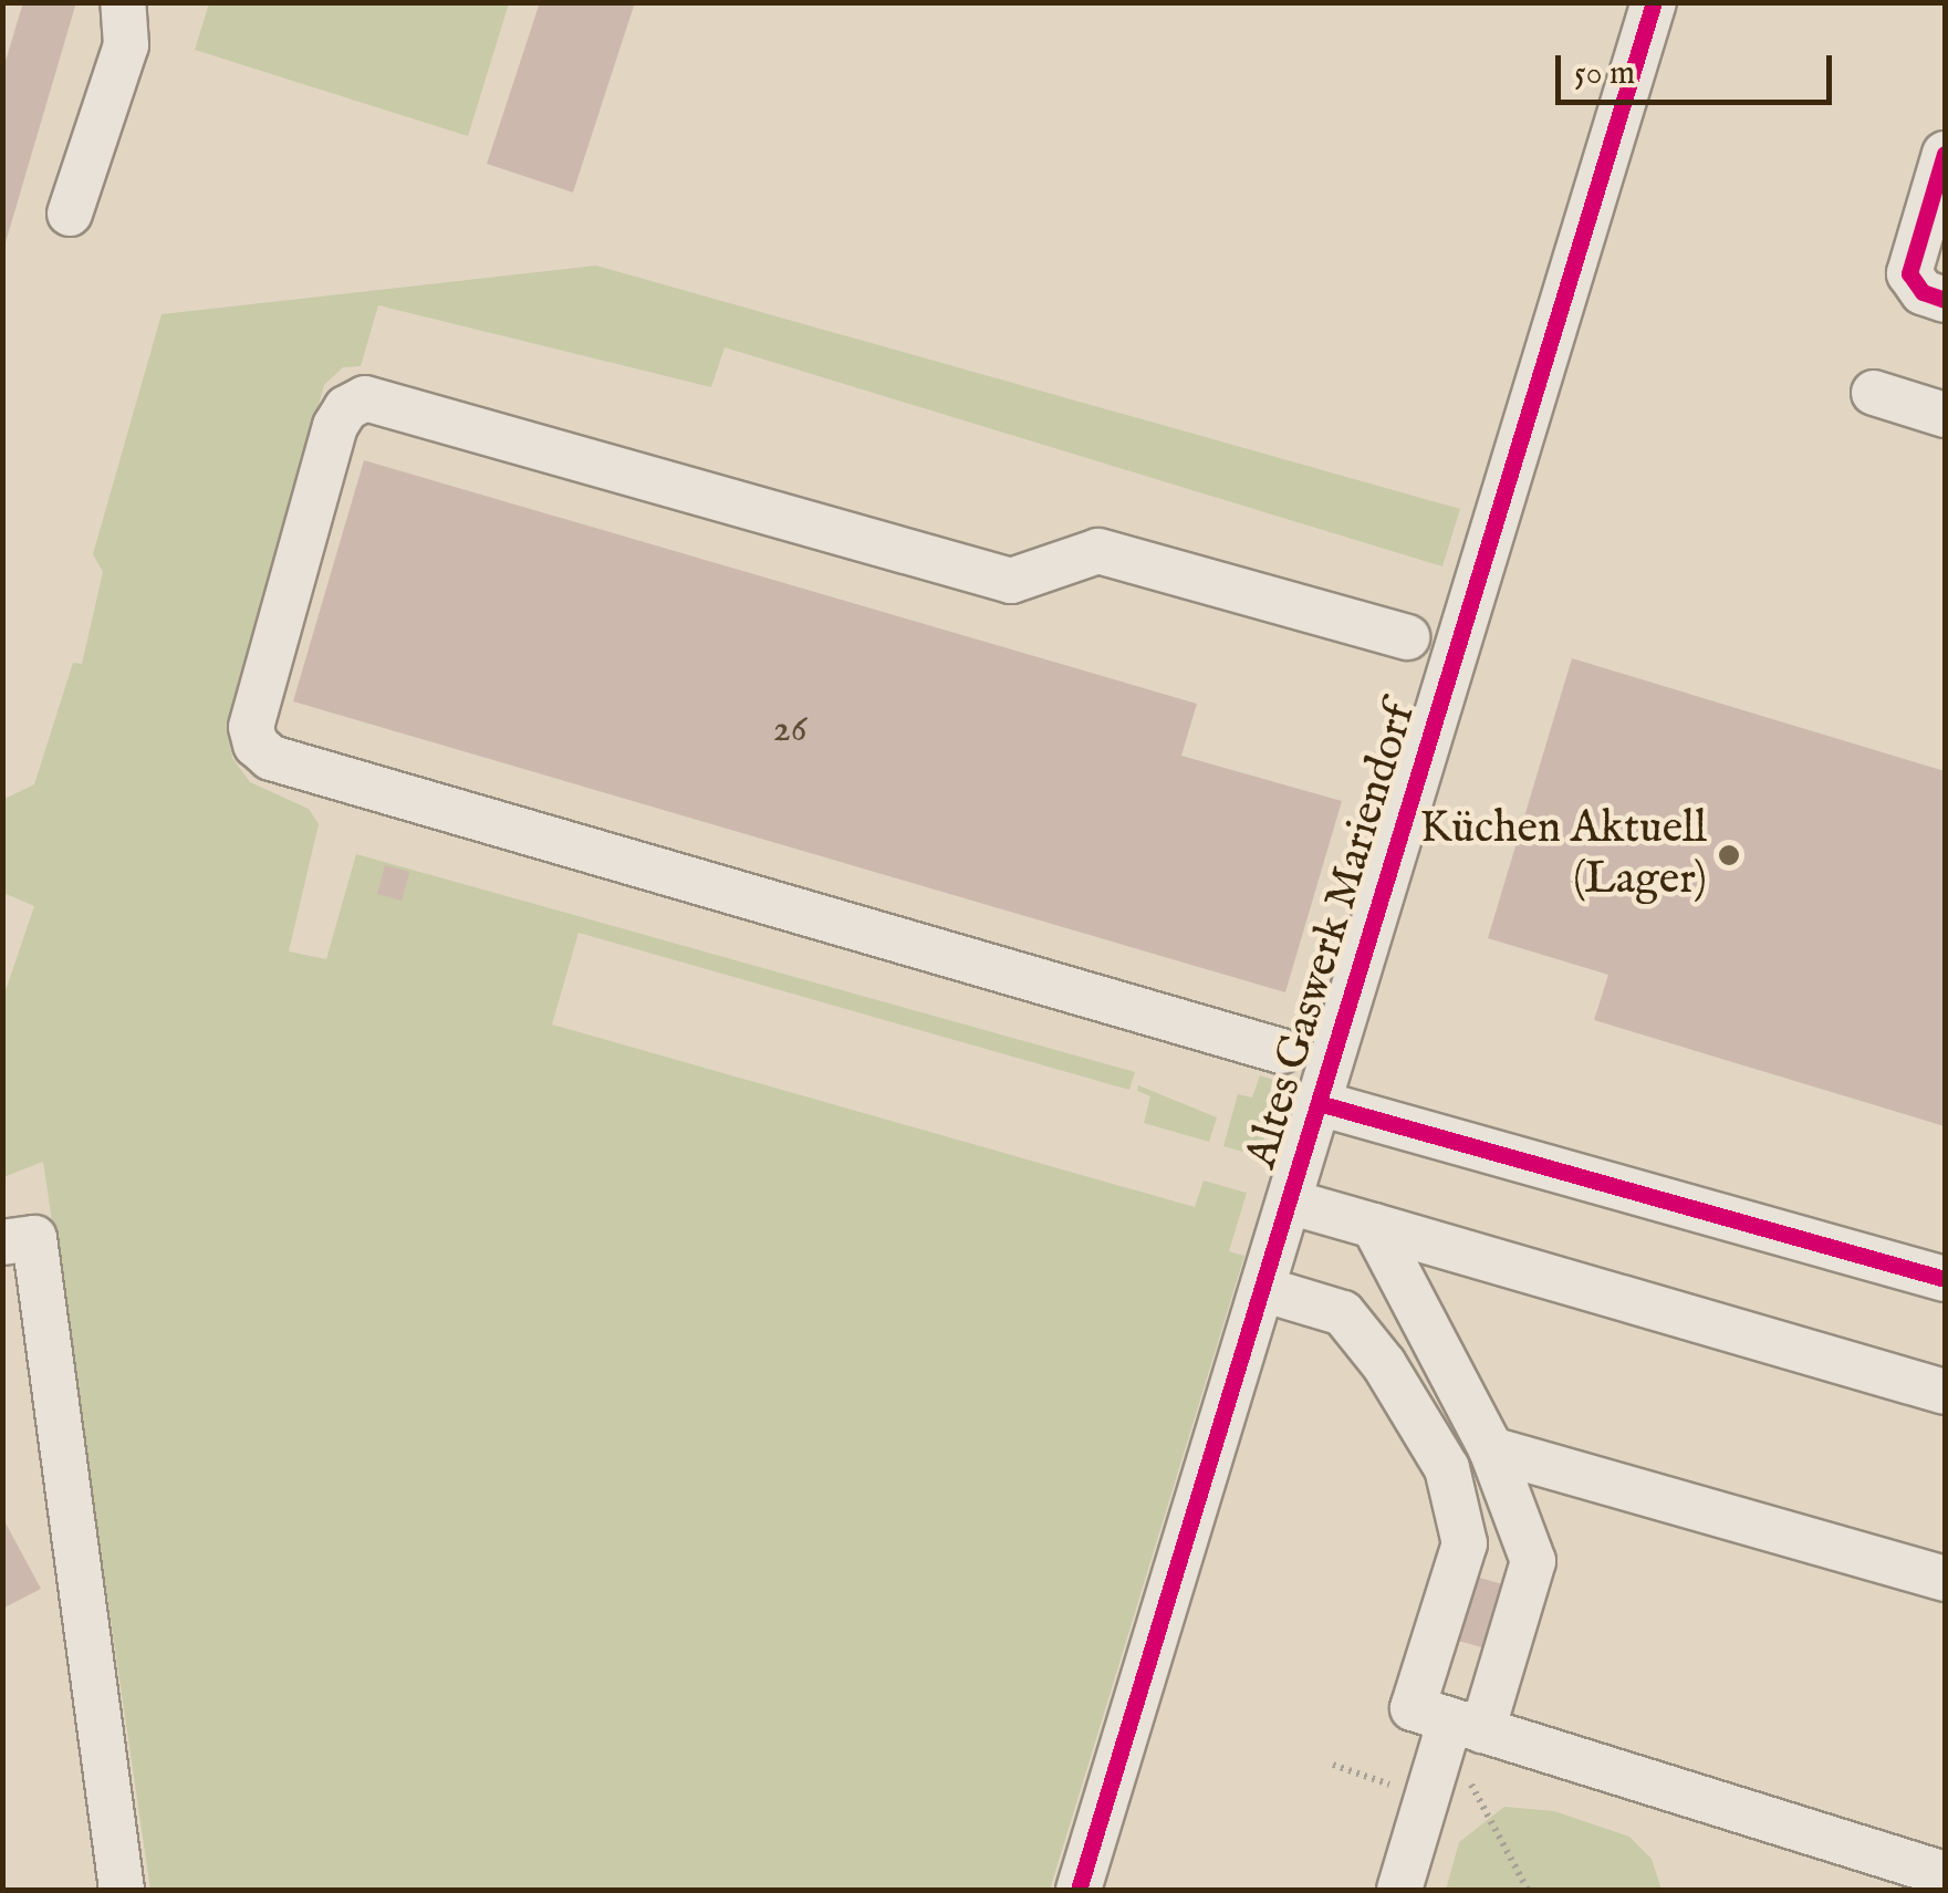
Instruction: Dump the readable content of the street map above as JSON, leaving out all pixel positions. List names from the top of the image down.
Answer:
{
  "streets": {
    "street": ["Altes Gaswerk Mariendorf"]
  },
  "places": ["Küchen Aktuell (Lager)"],
  "house_numbers": ["26"],
  "scale_bar": "50 m"
}
